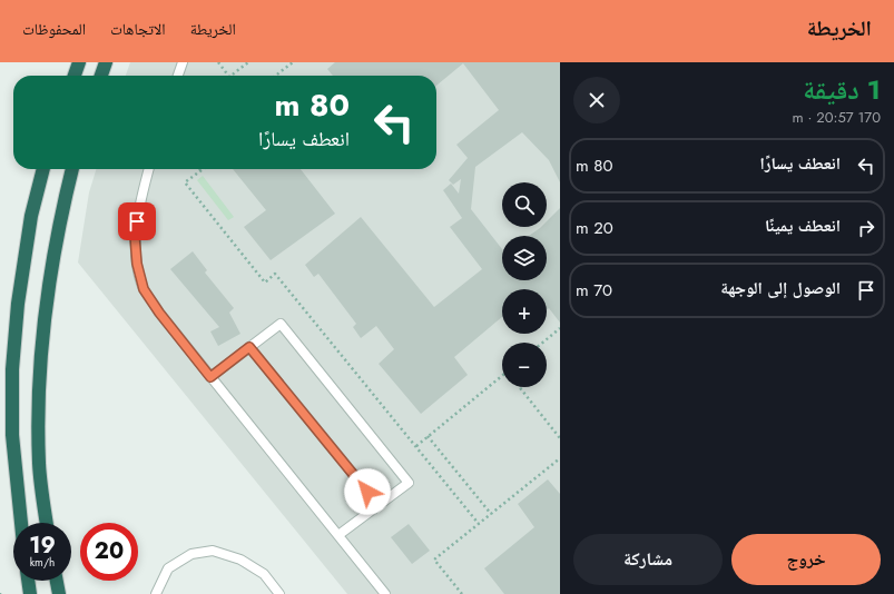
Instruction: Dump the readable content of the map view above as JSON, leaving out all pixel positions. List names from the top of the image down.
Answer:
{
  "page": {
    "header": "الخريطة",
    "nav": ["الخريطة", "الاتجاهات", "المحفوظات"],
    "heading": ["1 دقيقة", "170 m · 20:57"],
    "turn": ["80 m", "انعطف يسارًا"],
    "list": [
      {
        "name": "انعطف يسارًا",
        "value": "80 m"
      },
      {
        "name": "انعطف يمينًا",
        "value": "20 m"
      },
      {
        "name": "الوصول إلى الوجهة",
        "value": "70 m"
      }
    ],
    "map_buttons": ["+", "−"],
    "speed": "19 km/h",
    "limit": "20",
    "buttons": ["خروج", "مشاركة"]
  }
}
